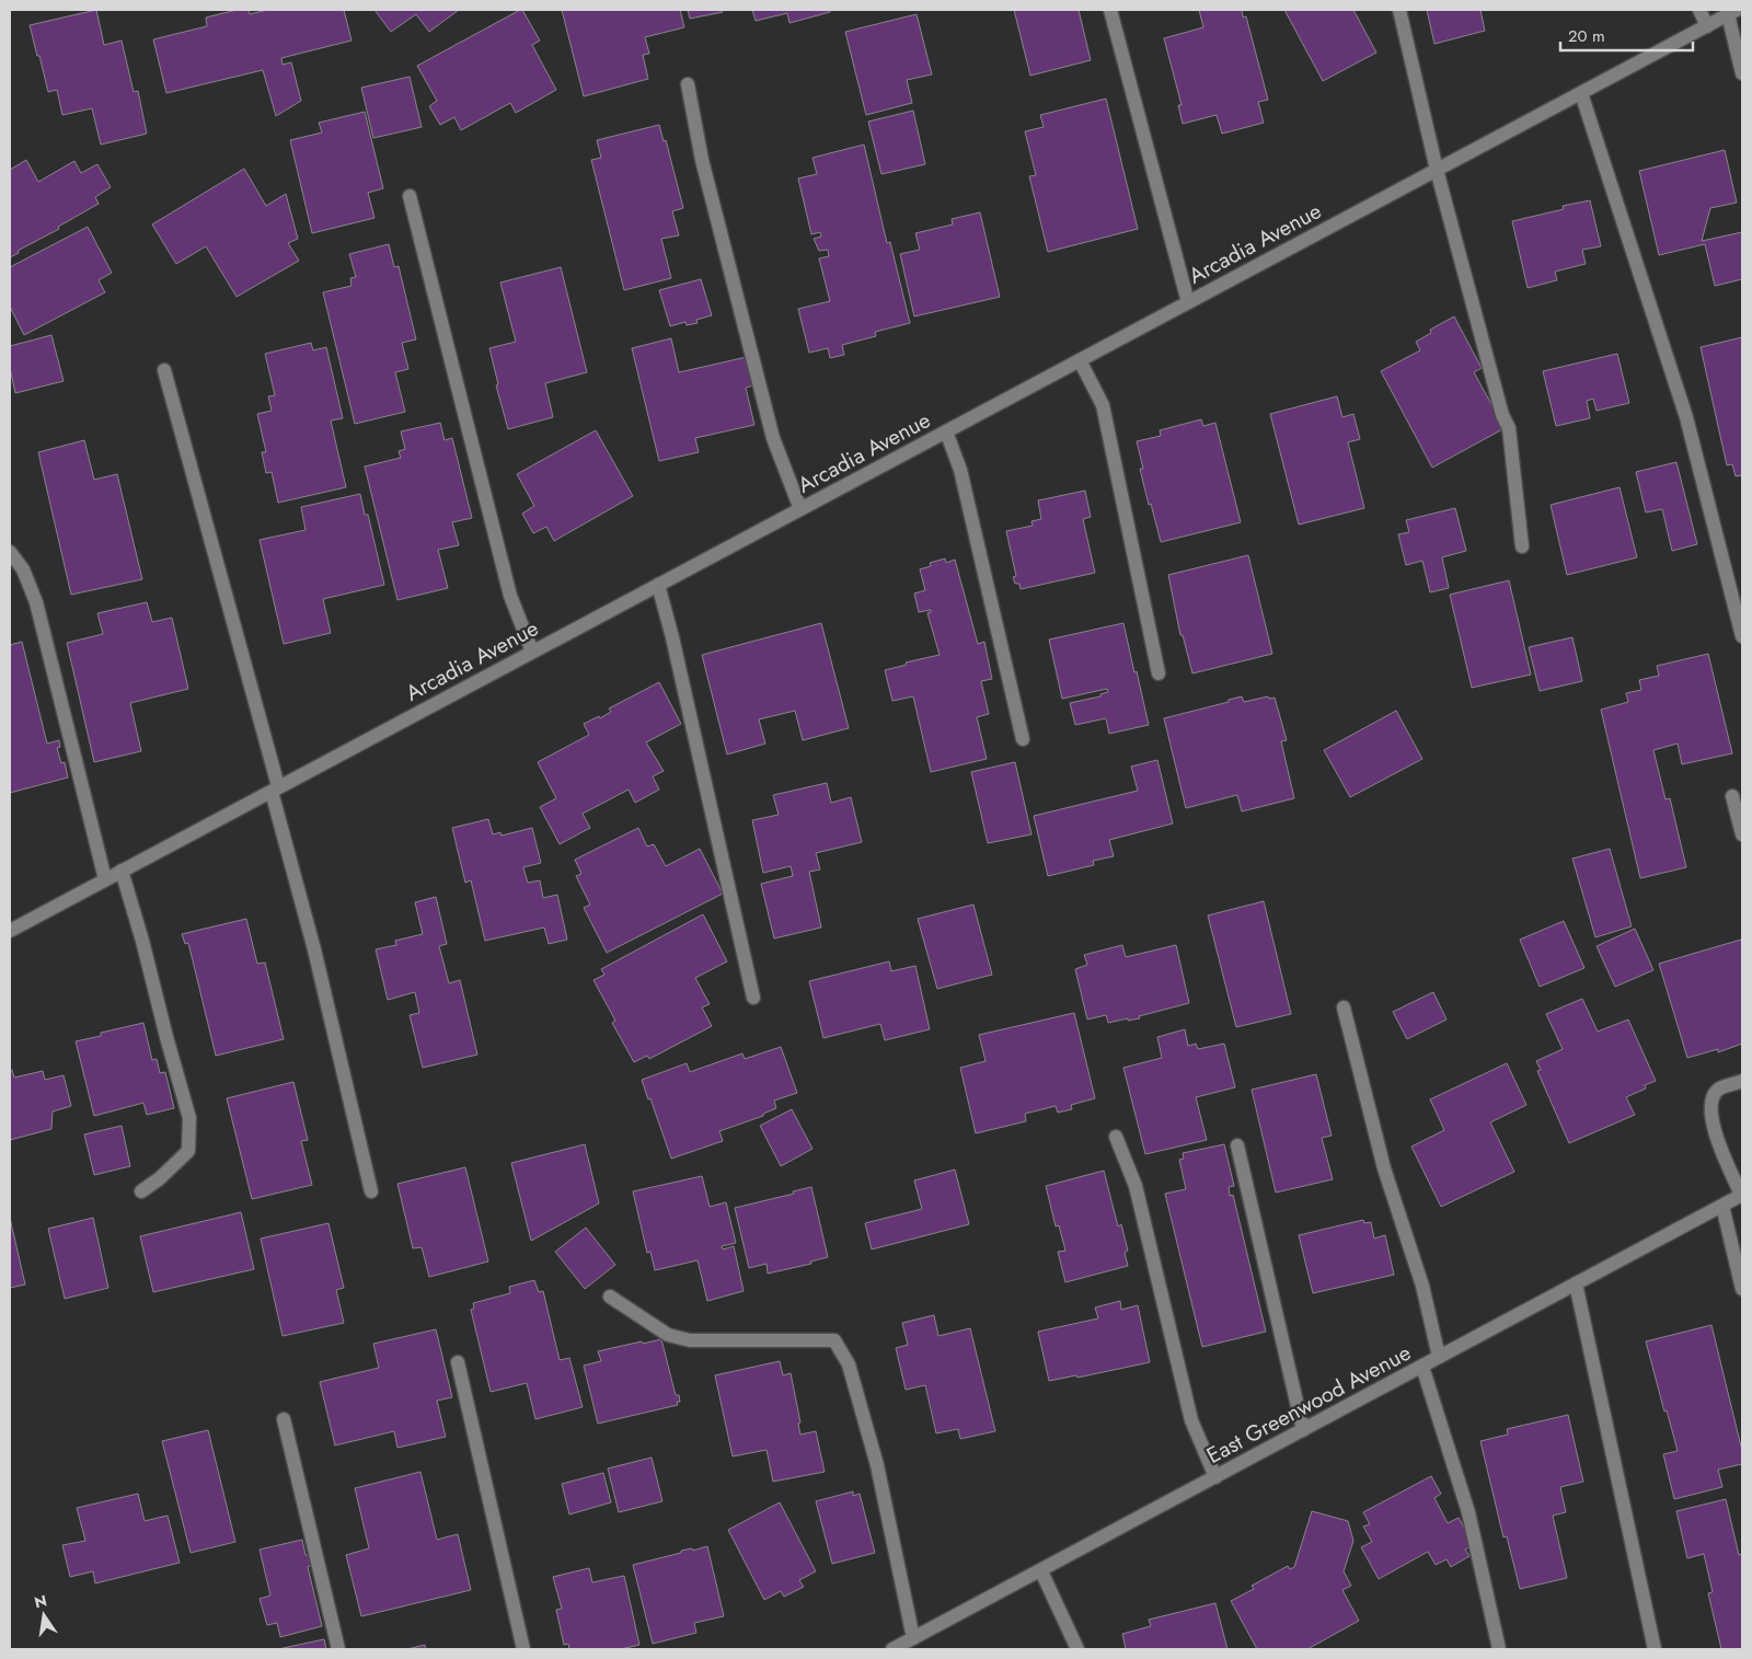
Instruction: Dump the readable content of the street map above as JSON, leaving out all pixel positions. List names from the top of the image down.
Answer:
{
  "streets": {
    "street": ["Arcadia Avenue", "East Greenwood Avenue"]
  },
  "scale_bar": "20 m",
  "north": "top"
}
